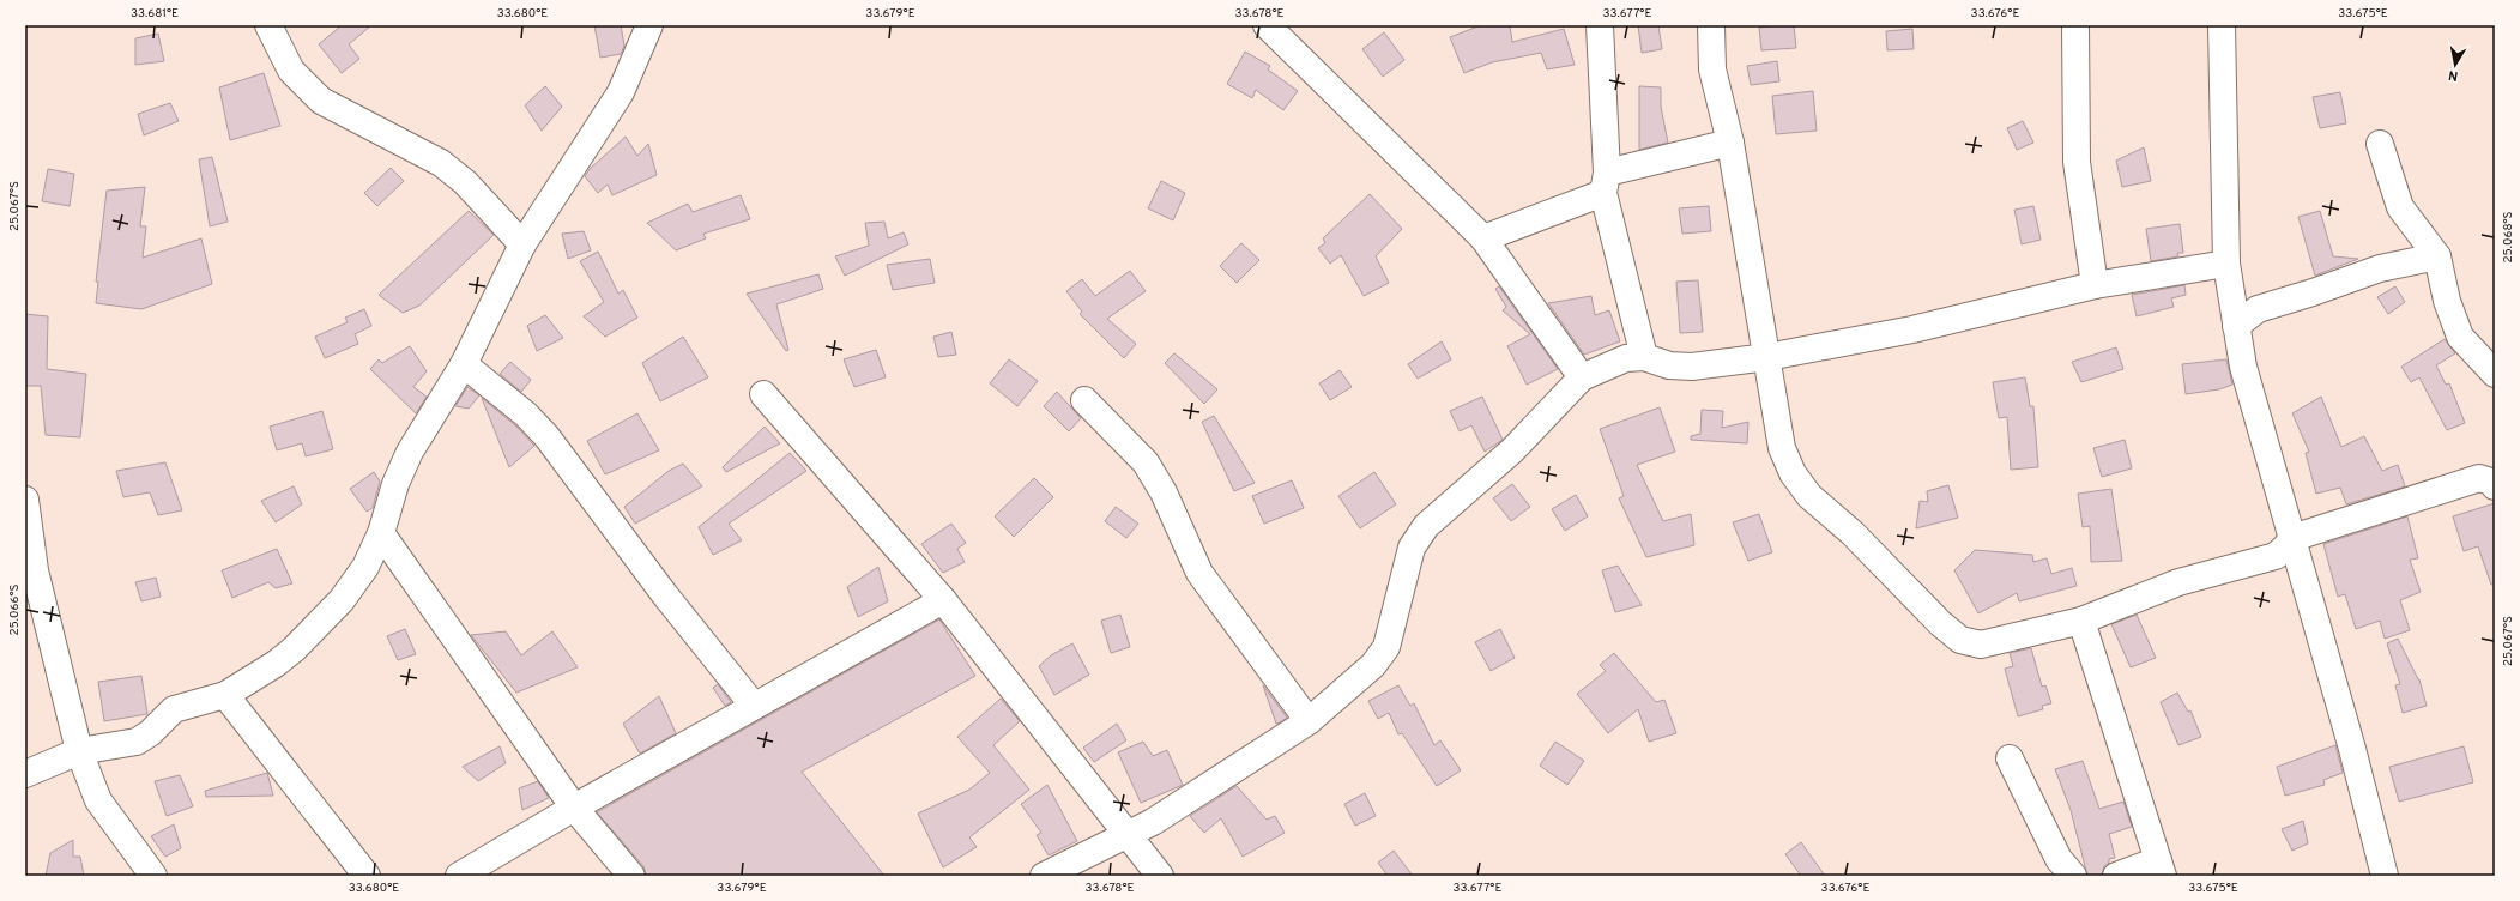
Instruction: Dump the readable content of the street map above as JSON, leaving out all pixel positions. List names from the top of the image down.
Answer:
{
  "north": "bottom",
  "coordinates": [
    "33.681°E",
    "33.680°E",
    "33.679°E",
    "33.678°E",
    "33.677°E",
    "33.676°E",
    "33.675°E",
    "25.067°S",
    "25.068°S",
    "25.066°S"
  ]
}
